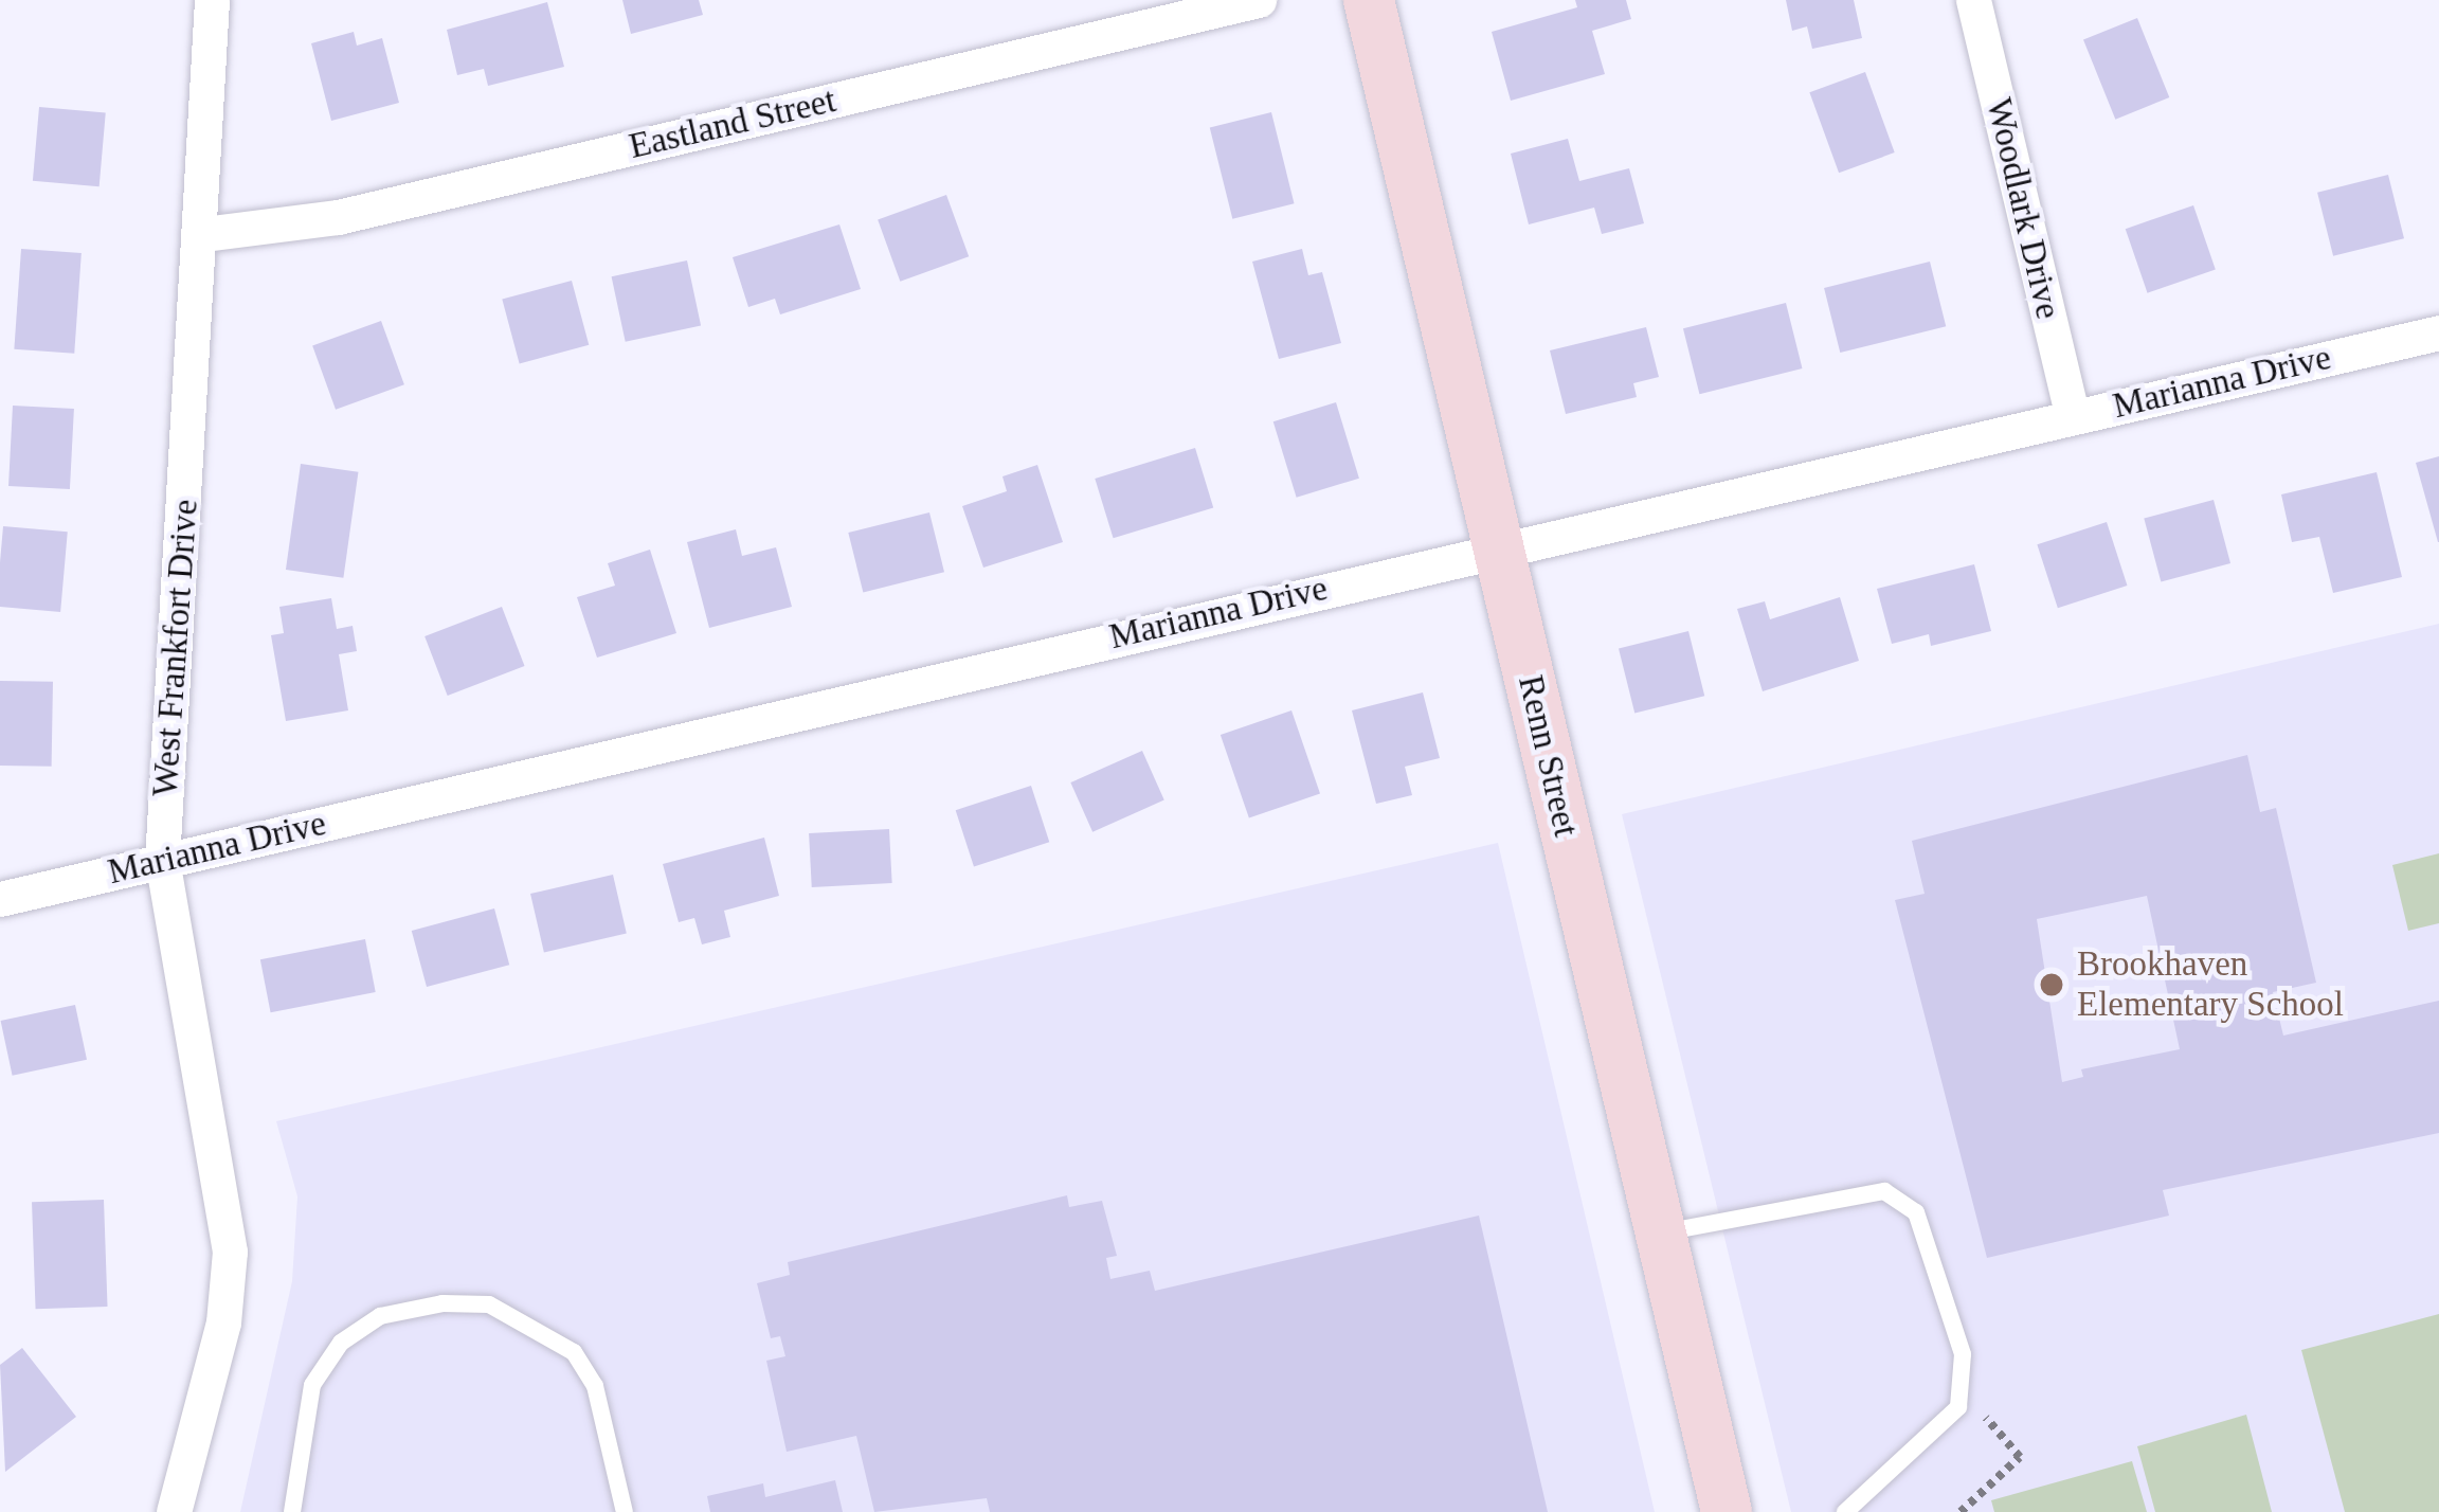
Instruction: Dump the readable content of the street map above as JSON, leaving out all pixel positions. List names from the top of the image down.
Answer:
{
  "streets": {
    "street": [
      "Eastland Street",
      "Woodlark Drive",
      "Marianna Drive",
      "West Frankfort Drive",
      "Renn Street"
    ]
  },
  "crossings": [
    ["Eastland Street", "West Frankfort Drive"],
    ["Woodlark Drive", "Marianna Drive"],
    ["Marianna Drive", "West Frankfort Drive"],
    ["Marianna Drive", "Renn Street"]
  ],
  "places": ["Brookhaven Elementary School"]
}
